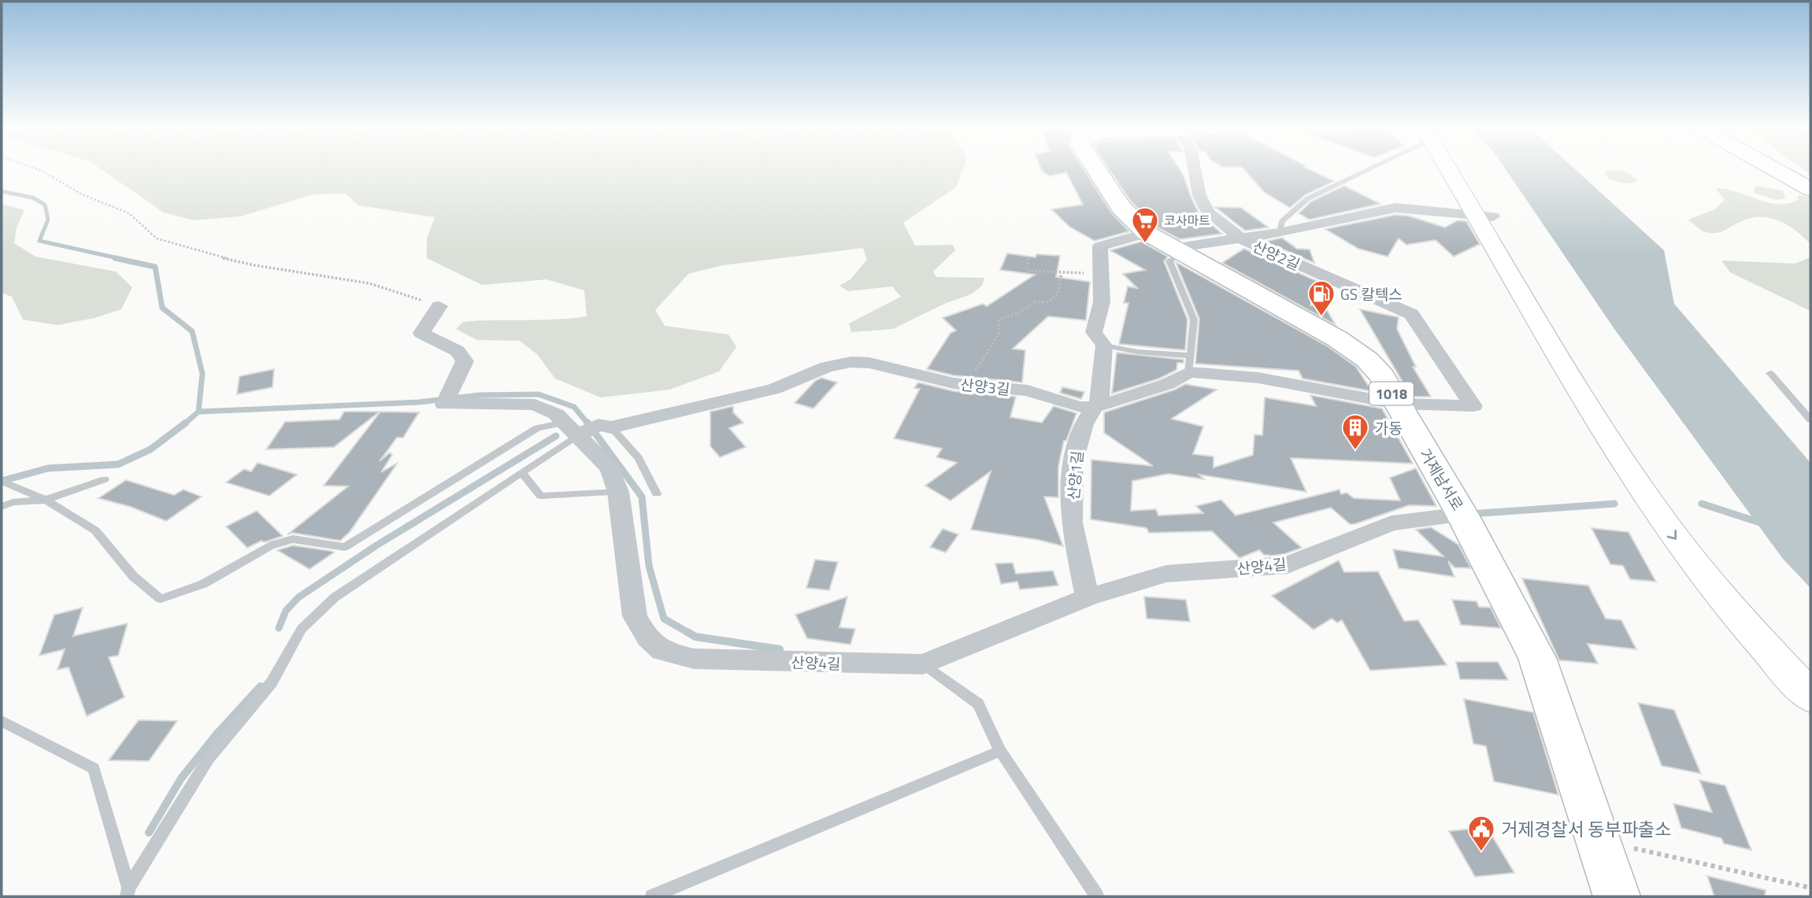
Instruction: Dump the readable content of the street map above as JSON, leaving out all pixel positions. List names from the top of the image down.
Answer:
{
  "streets": {
    "main road": ["1018", "거제남서로"],
    "street": [
      "산양2길",
      "산양3길",
      "산양1길",
      "산양4길"
    ]
  },
  "crossings": [
    ["산양2길", "거제남서로"],
    ["산양3길", "산양1길"],
    ["산양3길", "산양4길"],
    ["산양1길", "거제남서로"],
    ["산양1길", "산양4길"],
    ["거제남서로", "산양4길"]
  ],
  "places": {
    "supermarket": ["코사마트"],
    "fuel station": ["GS 칼텍스"],
    "building": ["가동"],
    "public building": ["거제경찰서 동부파출소"]
  }
}
